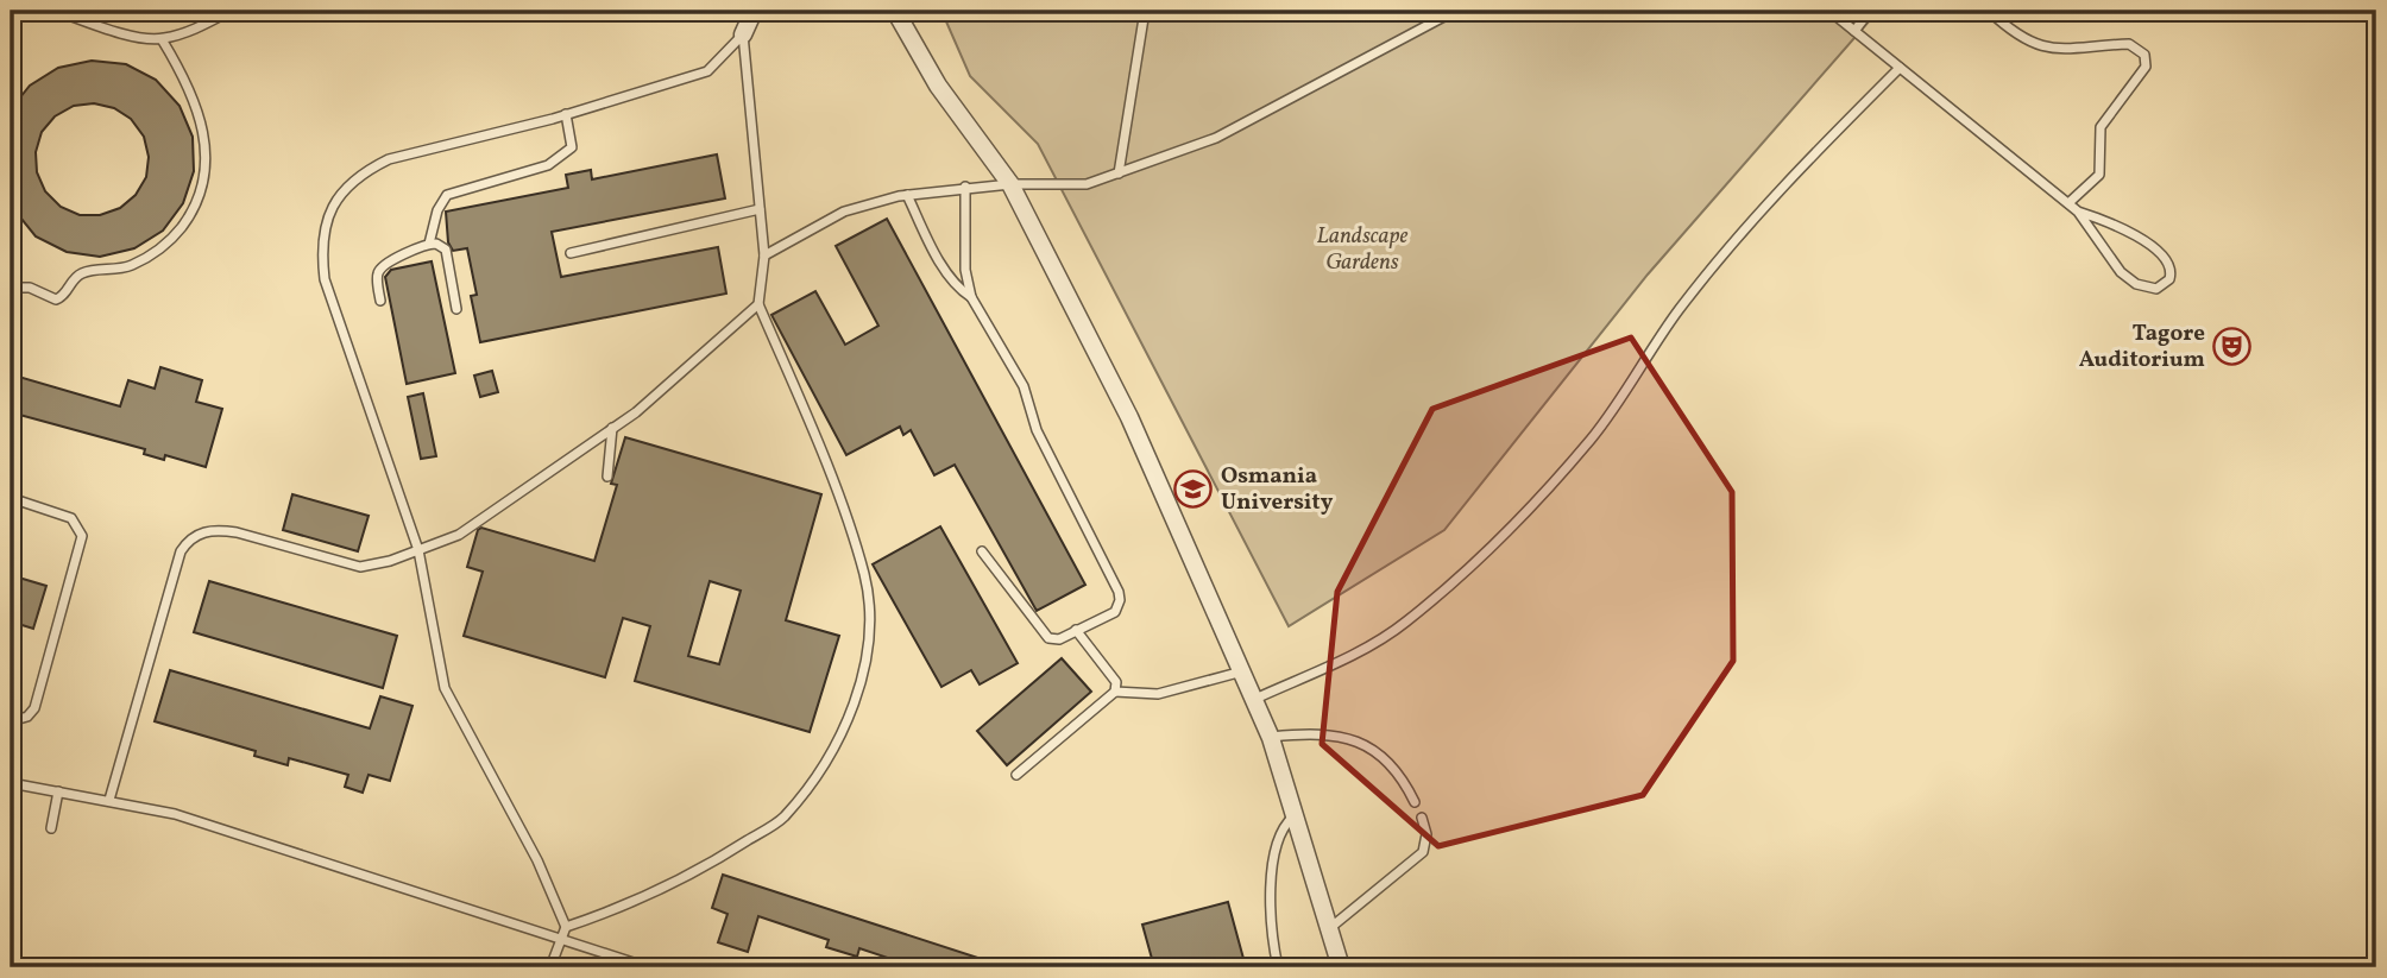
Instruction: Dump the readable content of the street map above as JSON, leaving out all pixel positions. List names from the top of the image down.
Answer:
{
  "parks": ["Landscape Gardens"],
  "places": {
    "theatre": ["Tagore Auditorium"],
    "school or university": ["Osmania University"]
  }
}
